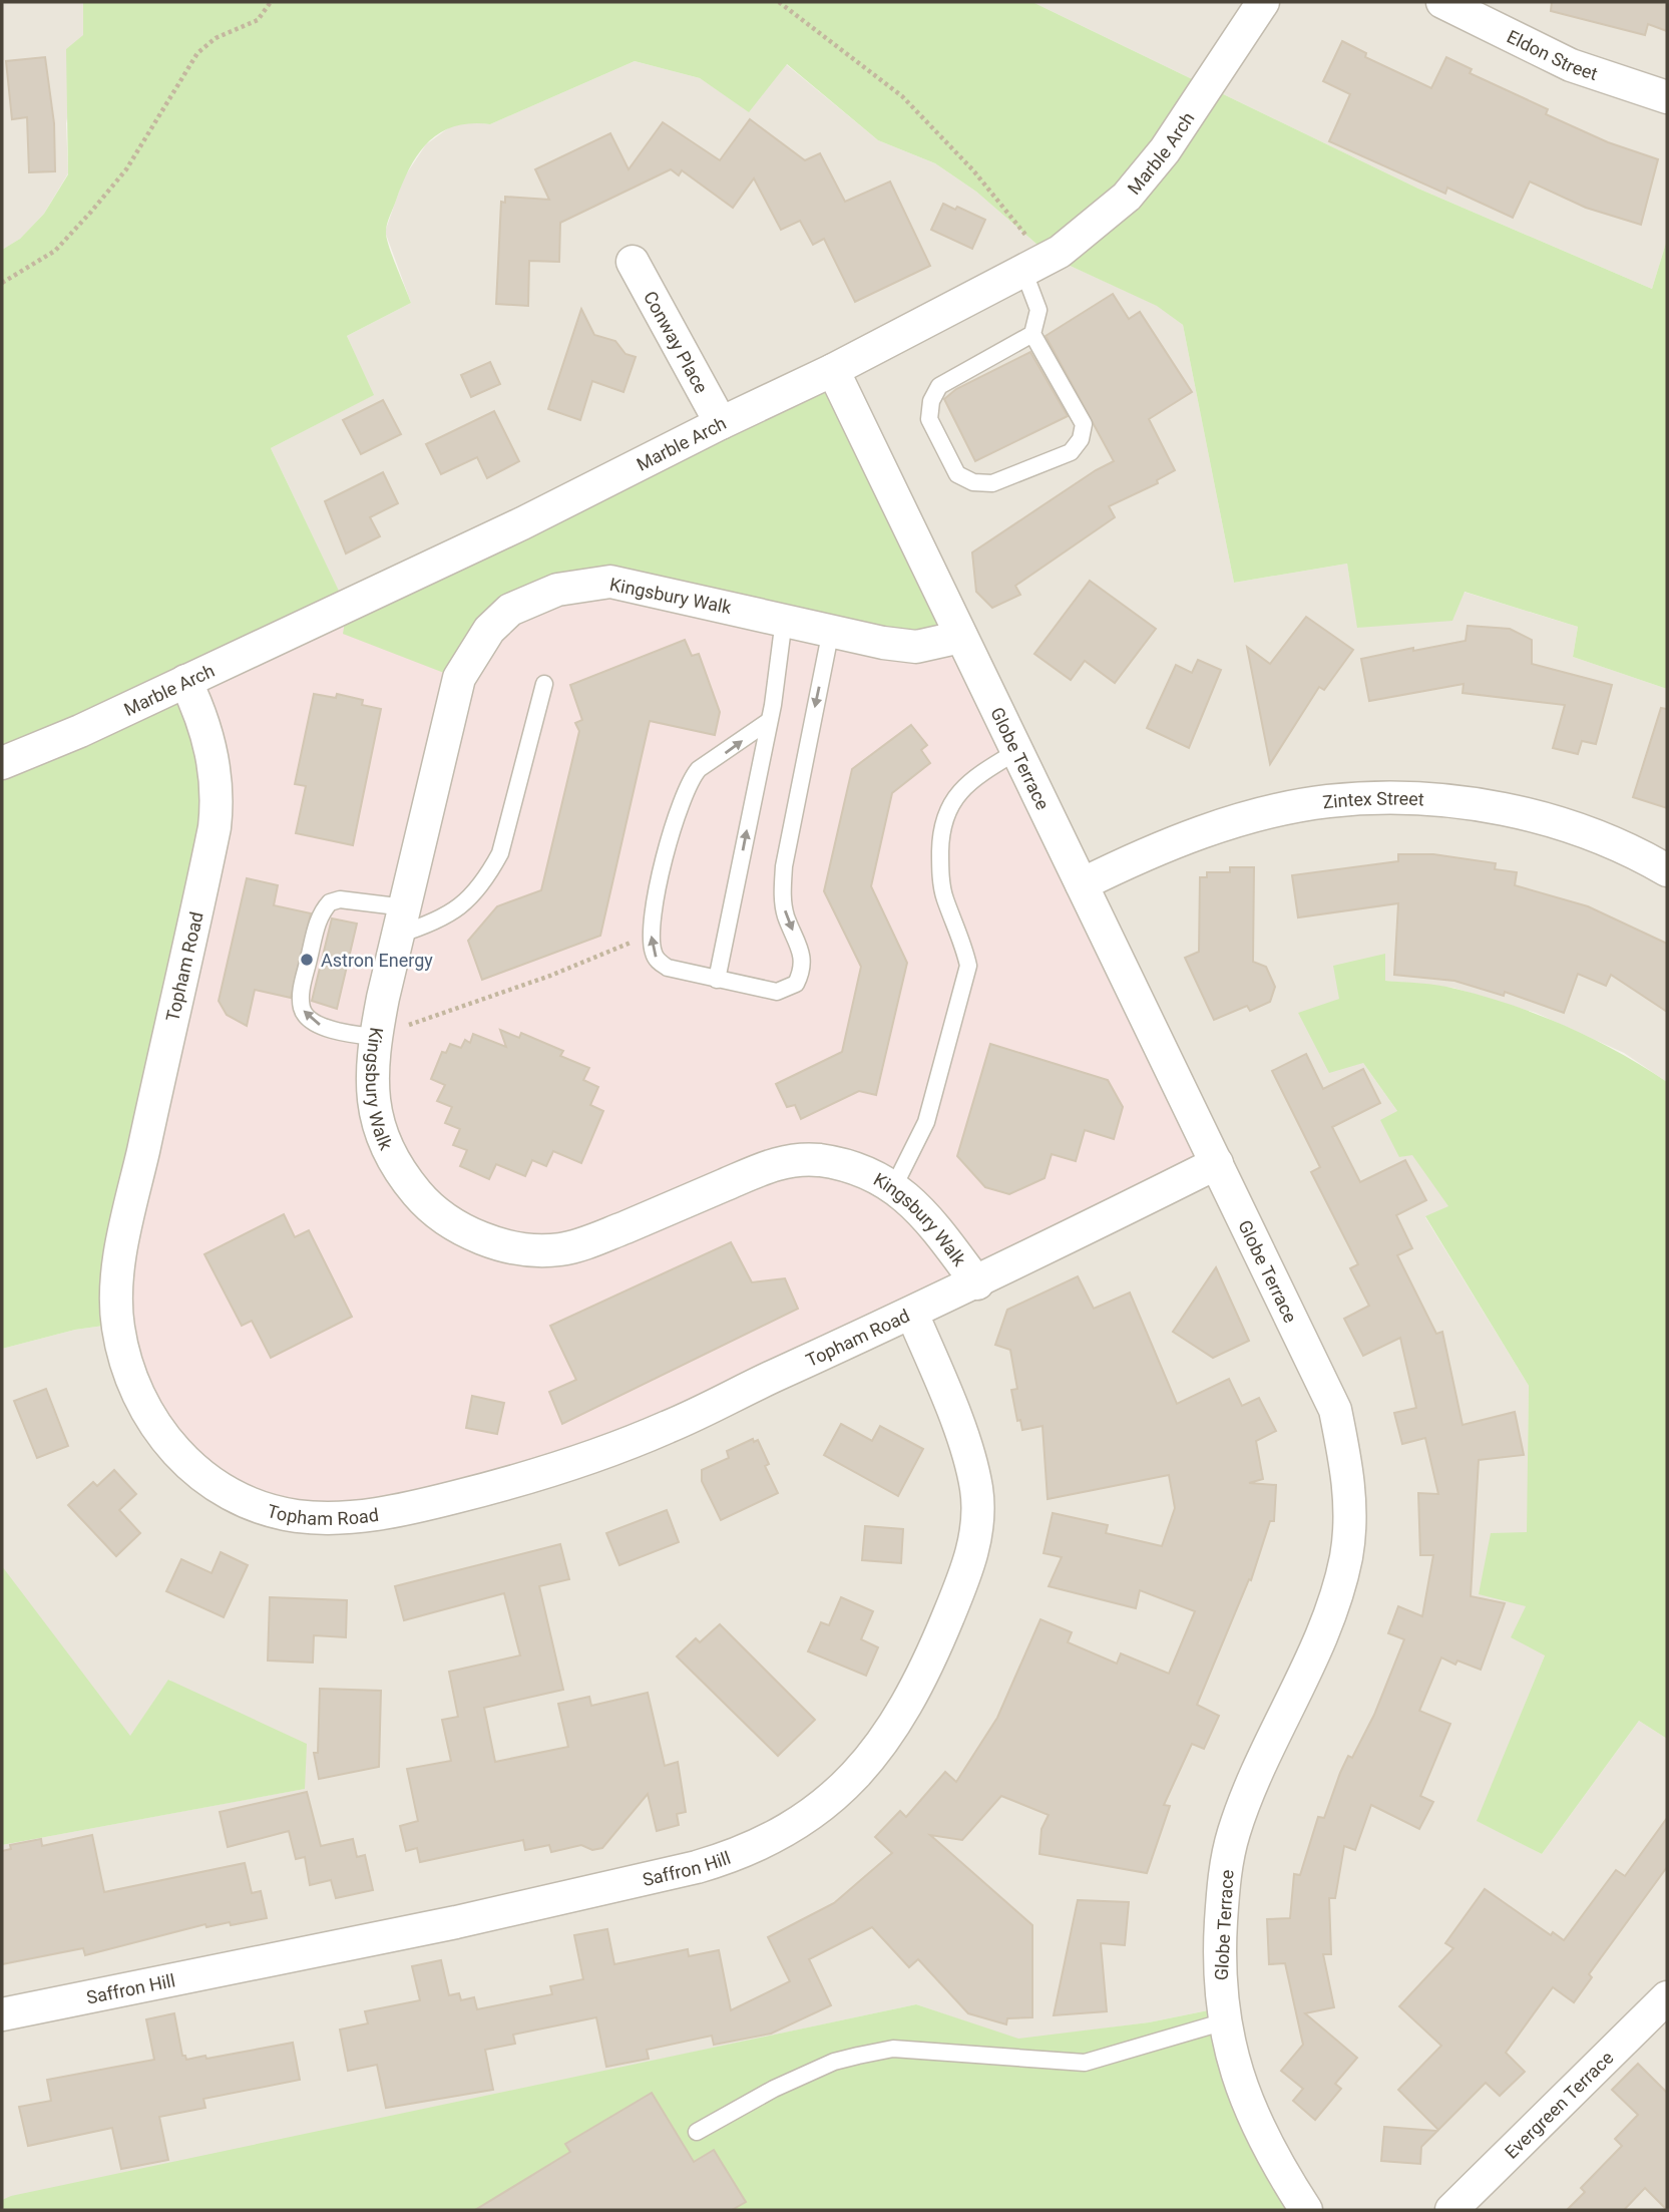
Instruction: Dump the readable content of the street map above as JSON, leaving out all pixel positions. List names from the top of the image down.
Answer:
{
  "streets": {
    "street": [
      "Eldon Street",
      "Marble Arch",
      "Conway Place",
      "Kingsbury Walk",
      "Globe Terrace",
      "Zintex Street",
      "Topham Road",
      "Saffron Hill",
      "Evergreen Terrace"
    ]
  },
  "crossings": [
    ["Marble Arch", "Conway Place"],
    ["Marble Arch", "Globe Terrace"],
    ["Marble Arch", "Topham Road"],
    ["Kingsbury Walk", "Globe Terrace"],
    ["Kingsbury Walk", "Topham Road"],
    ["Globe Terrace", "Zintex Street"],
    ["Globe Terrace", "Topham Road"],
    ["Topham Road", "Saffron Hill"]
  ],
  "places": ["Astron Energy"]
}
